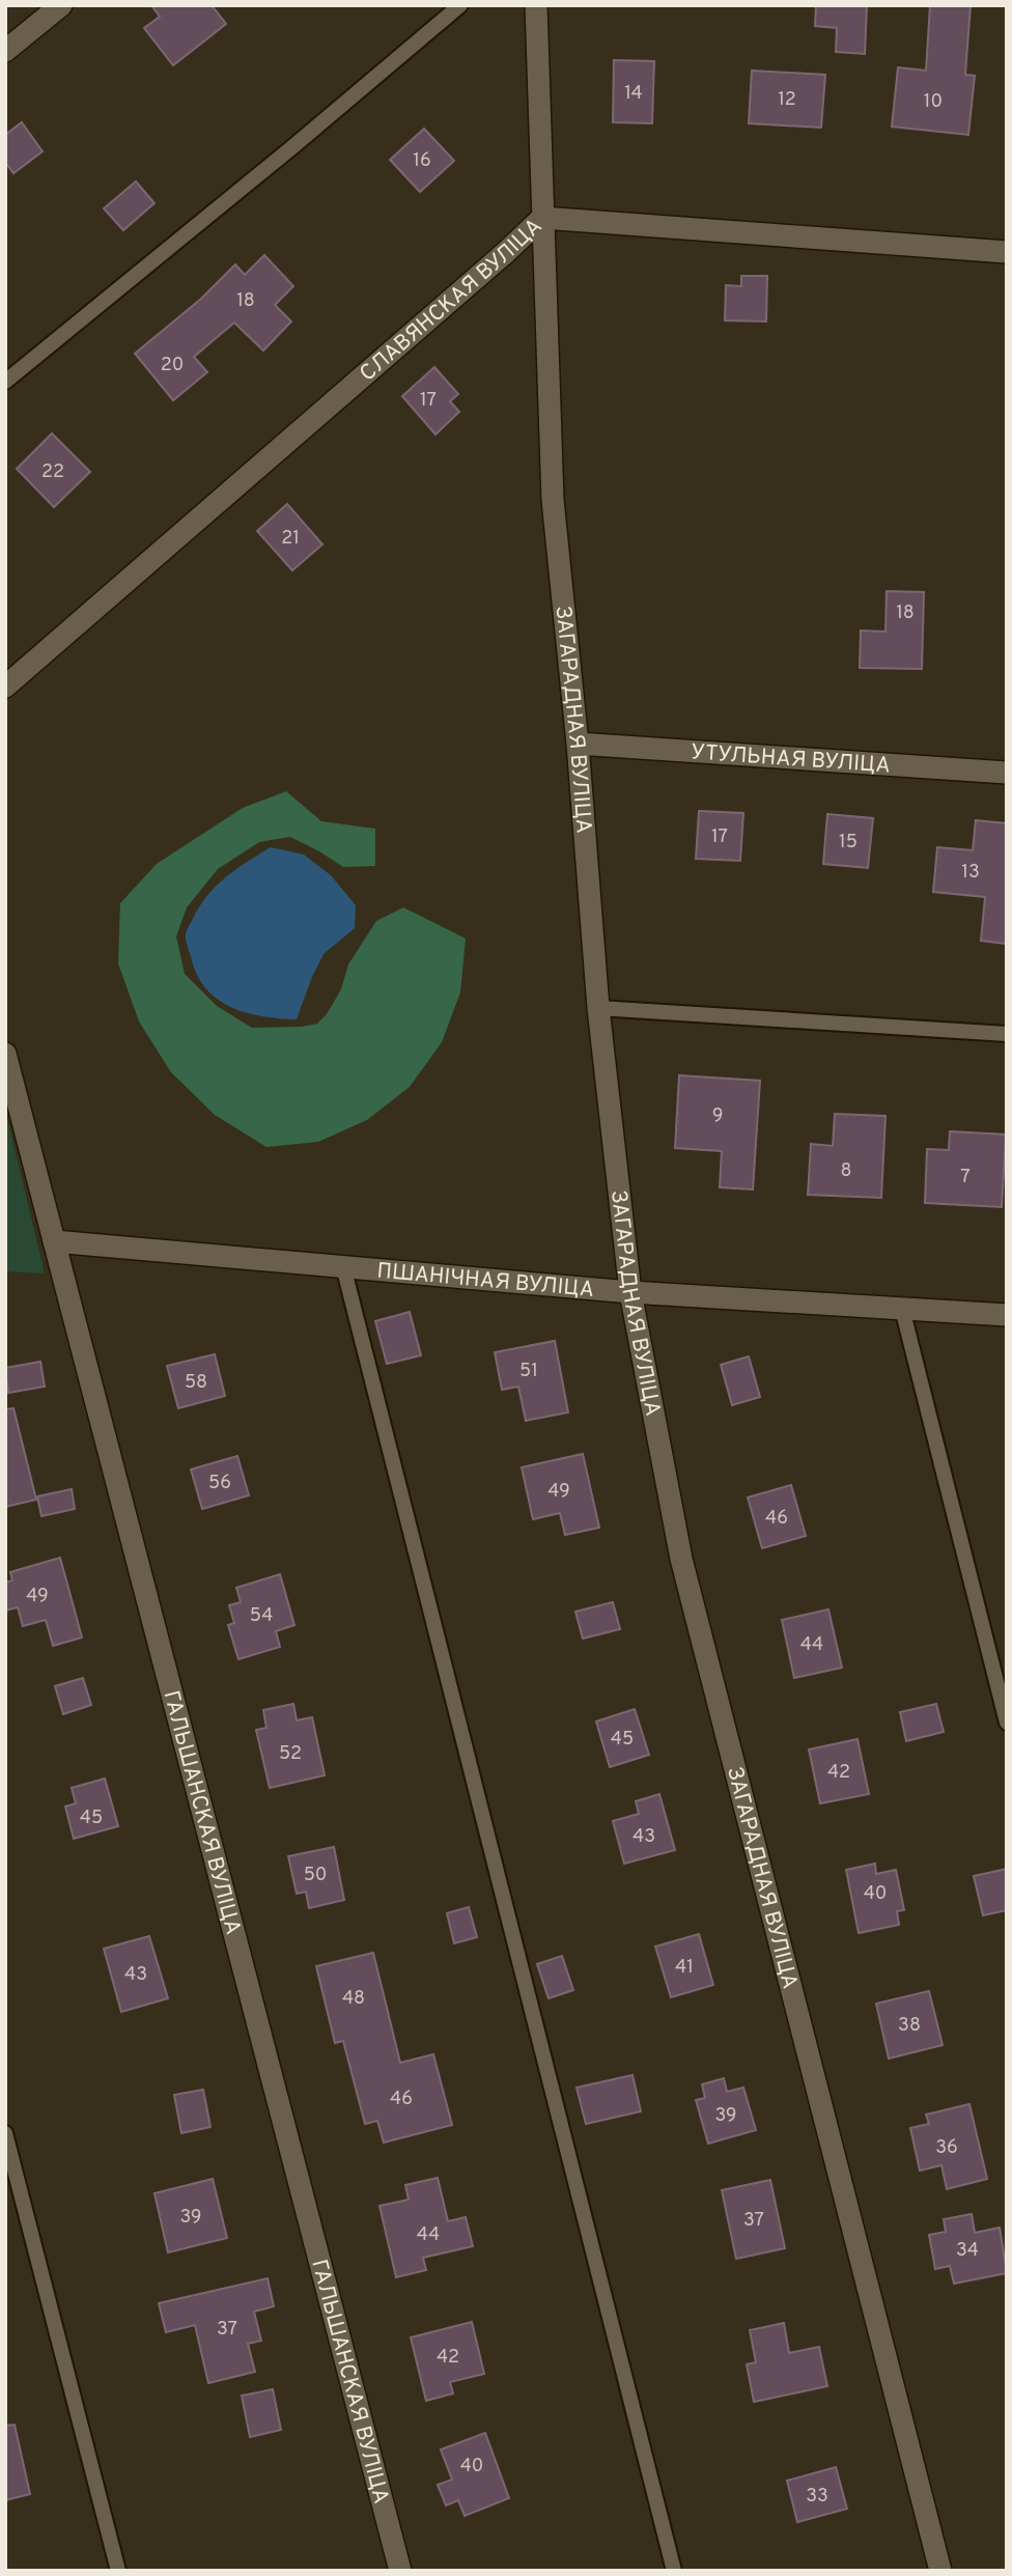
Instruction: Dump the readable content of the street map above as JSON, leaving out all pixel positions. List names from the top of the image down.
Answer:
{
  "streets": {
    "street": [
      "СЛАВЯНСКАЯ ВУЛІЦА",
      "ЗАГАРАДНАЯ ВУЛІЦА",
      "УТУЛЬНАЯ ВУЛІЦА",
      "ПШАНІЧНАЯ ВУЛІЦА",
      "ГАЛЬШАНСКАЯ ВУЛІЦА"
    ]
  },
  "crossings": [
    ["СЛАВЯНСКАЯ ВУЛІЦА", "ЗАГАРАДНАЯ ВУЛІЦА"],
    ["ЗАГАРАДНАЯ ВУЛІЦА", "УТУЛЬНАЯ ВУЛІЦА"],
    ["ЗАГАРАДНАЯ ВУЛІЦА", "ПШАНІЧНАЯ ВУЛІЦА"],
    ["ПШАНІЧНАЯ ВУЛІЦА", "ГАЛЬШАНСКАЯ ВУЛІЦА"]
  ],
  "house_numbers": [
    "14",
    "12",
    "10",
    "16",
    "18",
    "20",
    "17",
    "22",
    "21",
    "18",
    "17",
    "15",
    "13",
    "9",
    "8",
    "7",
    "51",
    "58",
    "56",
    "49",
    "46",
    "49",
    "54",
    "44",
    "45",
    "52",
    "42",
    "45",
    "43",
    "50",
    "40",
    "41",
    "43",
    "48",
    "38",
    "46",
    "39",
    "36",
    "39",
    "37",
    "44",
    "34",
    "37",
    "42",
    "40",
    "33"
  ]
}
